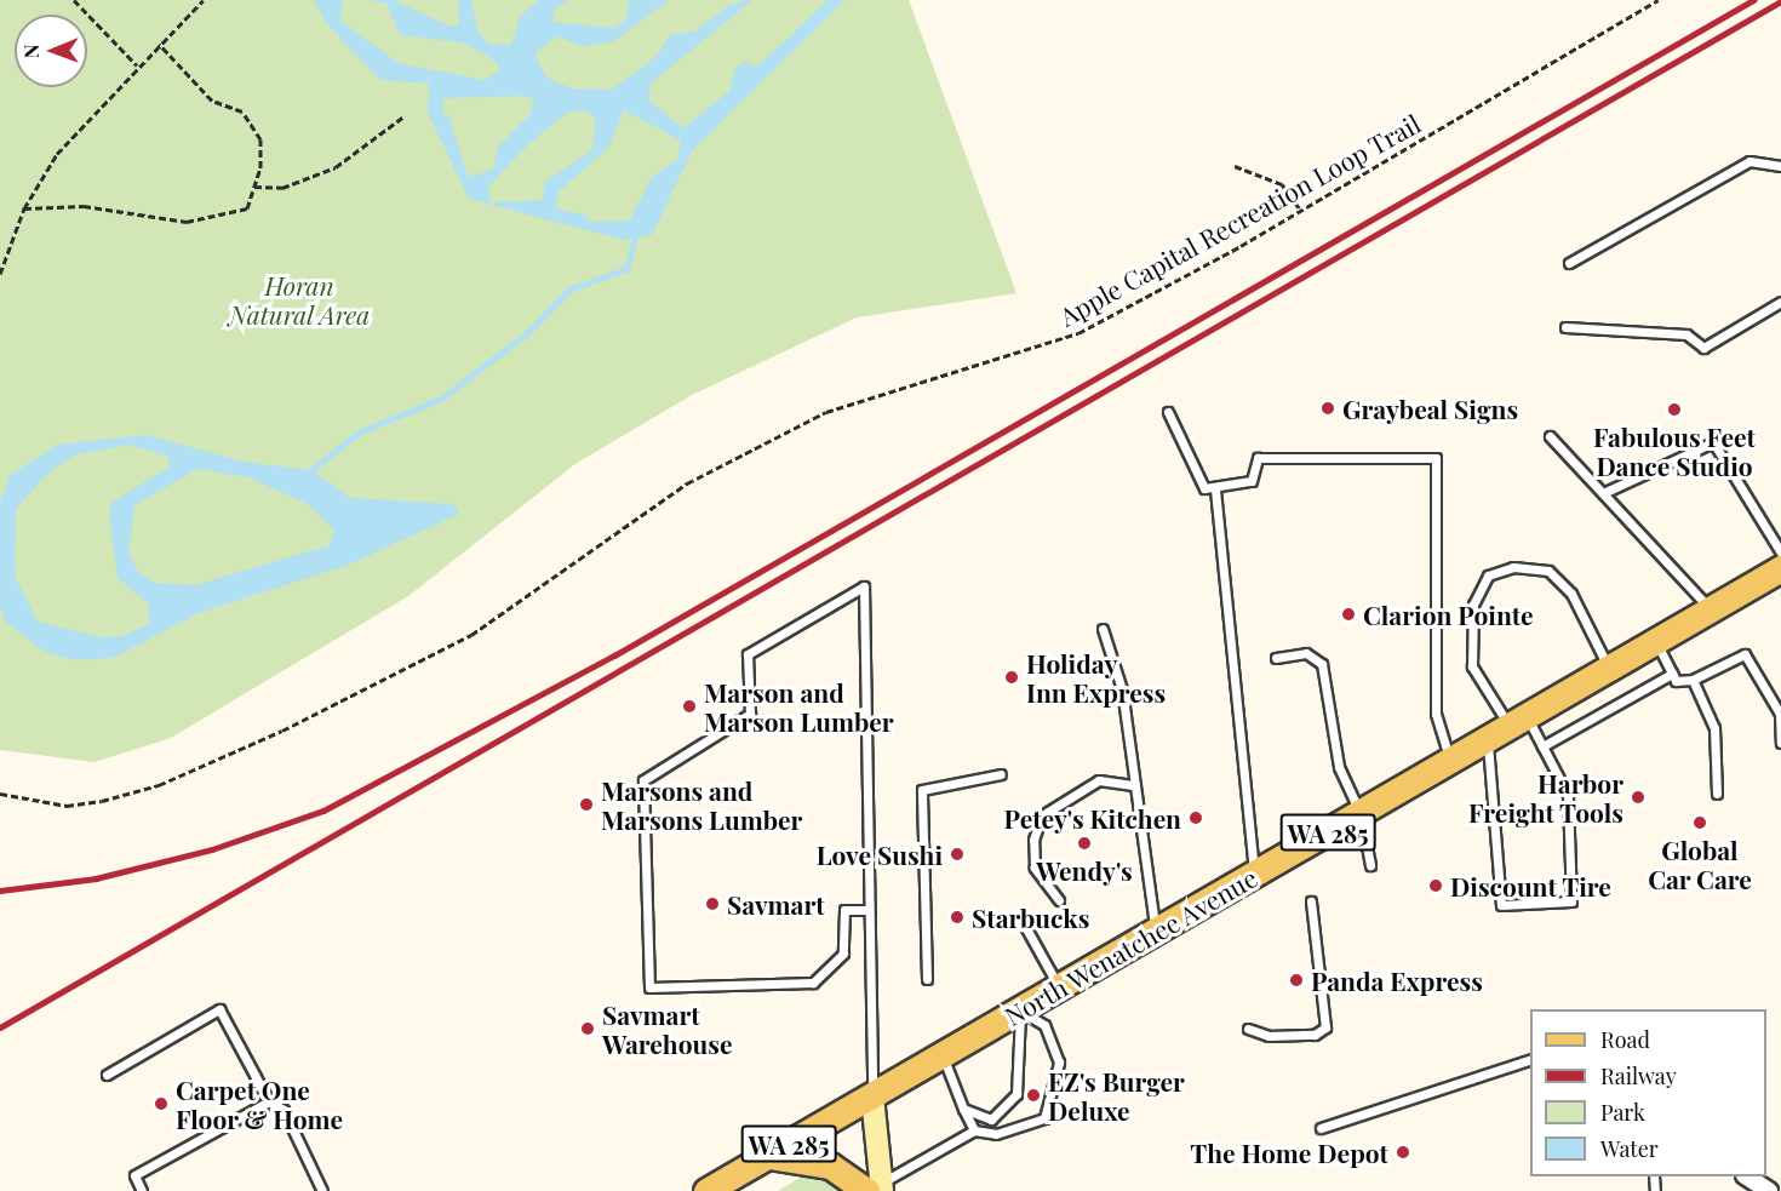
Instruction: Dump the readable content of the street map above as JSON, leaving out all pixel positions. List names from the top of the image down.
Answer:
{
  "streets": {
    "main road": ["WA 285", "North Wenatchee Avenue"],
    "path": ["Apple Capital Recreation Loop Trail"]
  },
  "parks": ["Horan Natural Area"],
  "places": [
    "Graybeal Signs",
    "Fabulous Feet Dance Studio",
    "Clarion Pointe",
    "Holiday Inn Express",
    "Marson and Marson Lumber",
    "Harbor Freight Tools",
    "Marsons and Marsons Lumber",
    "Petey's Kitchen",
    "Global Car Care",
    "Wendy's",
    "Love Sushi",
    "Discount Tire",
    "Savmart",
    "Starbucks",
    "Panda Express",
    "Savmart Warehouse",
    "EZ's Burger Deluxe",
    "Carpet One Floor & Home",
    "The Home Depot"
  ],
  "legend": [
    "Road",
    "Railway",
    "Park",
    "Water"
  ],
  "north": "left"
}
